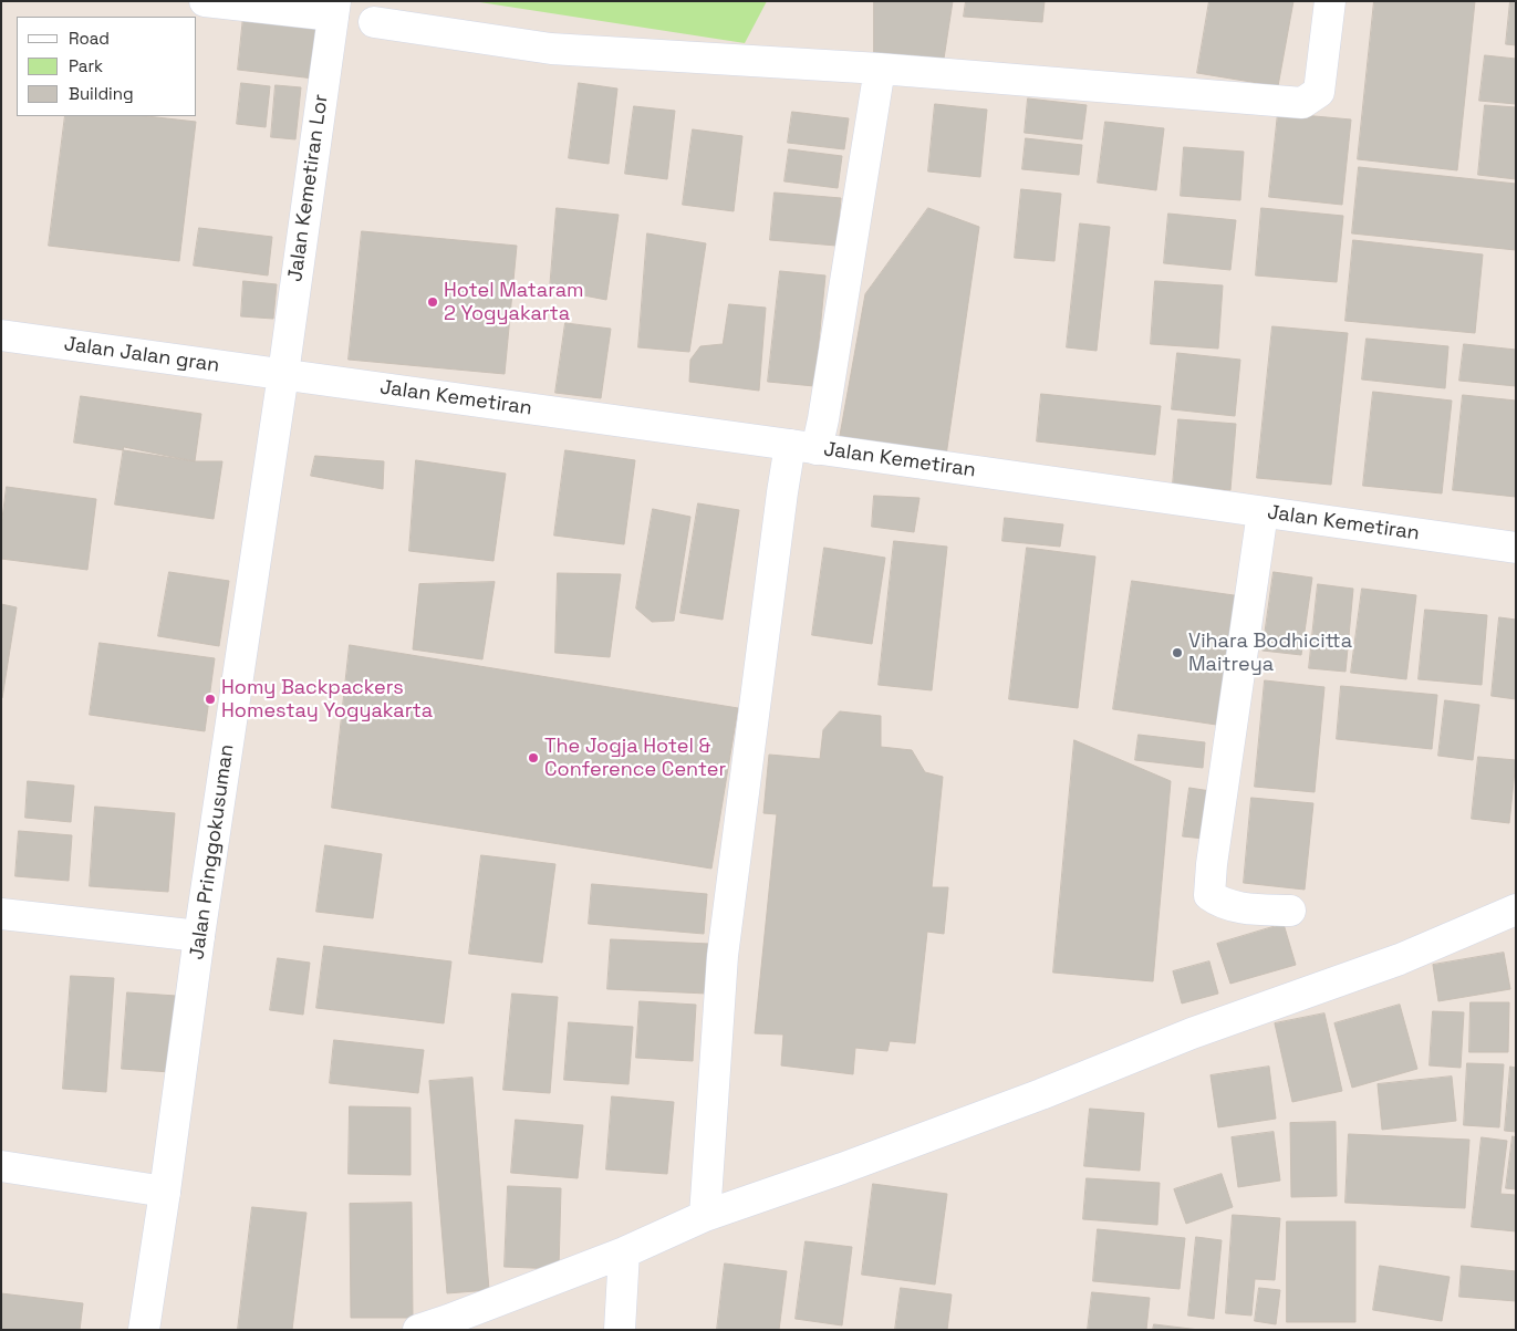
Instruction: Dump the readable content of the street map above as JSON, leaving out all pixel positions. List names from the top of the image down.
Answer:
{
  "streets": {
    "street": [
      "Jalan Kemetiran Lor",
      "Jalan Jalan gran",
      "Jalan Kemetiran",
      "Jalan Pringgokusuman"
    ]
  },
  "crossings": [
    ["Jalan Kemetiran Lor", "Jalan Jalan gran"],
    ["Jalan Kemetiran Lor", "Jalan Kemetiran"],
    ["Jalan Kemetiran Lor", "Jalan Pringgokusuman"],
    ["Jalan Jalan gran", "Jalan Kemetiran"],
    ["Jalan Jalan gran", "Jalan Pringgokusuman"],
    ["Jalan Kemetiran", "Jalan Pringgokusuman"]
  ],
  "places": [
    "Hotel Mataram 2 Yogyakarta",
    "Vihara Bodhicitta Maitreya",
    "Homy Backpackers Homestay Yogyakarta",
    "The Jogja Hotel & Conference Center"
  ],
  "legend": ["Road", "Park", "Building"]
}
